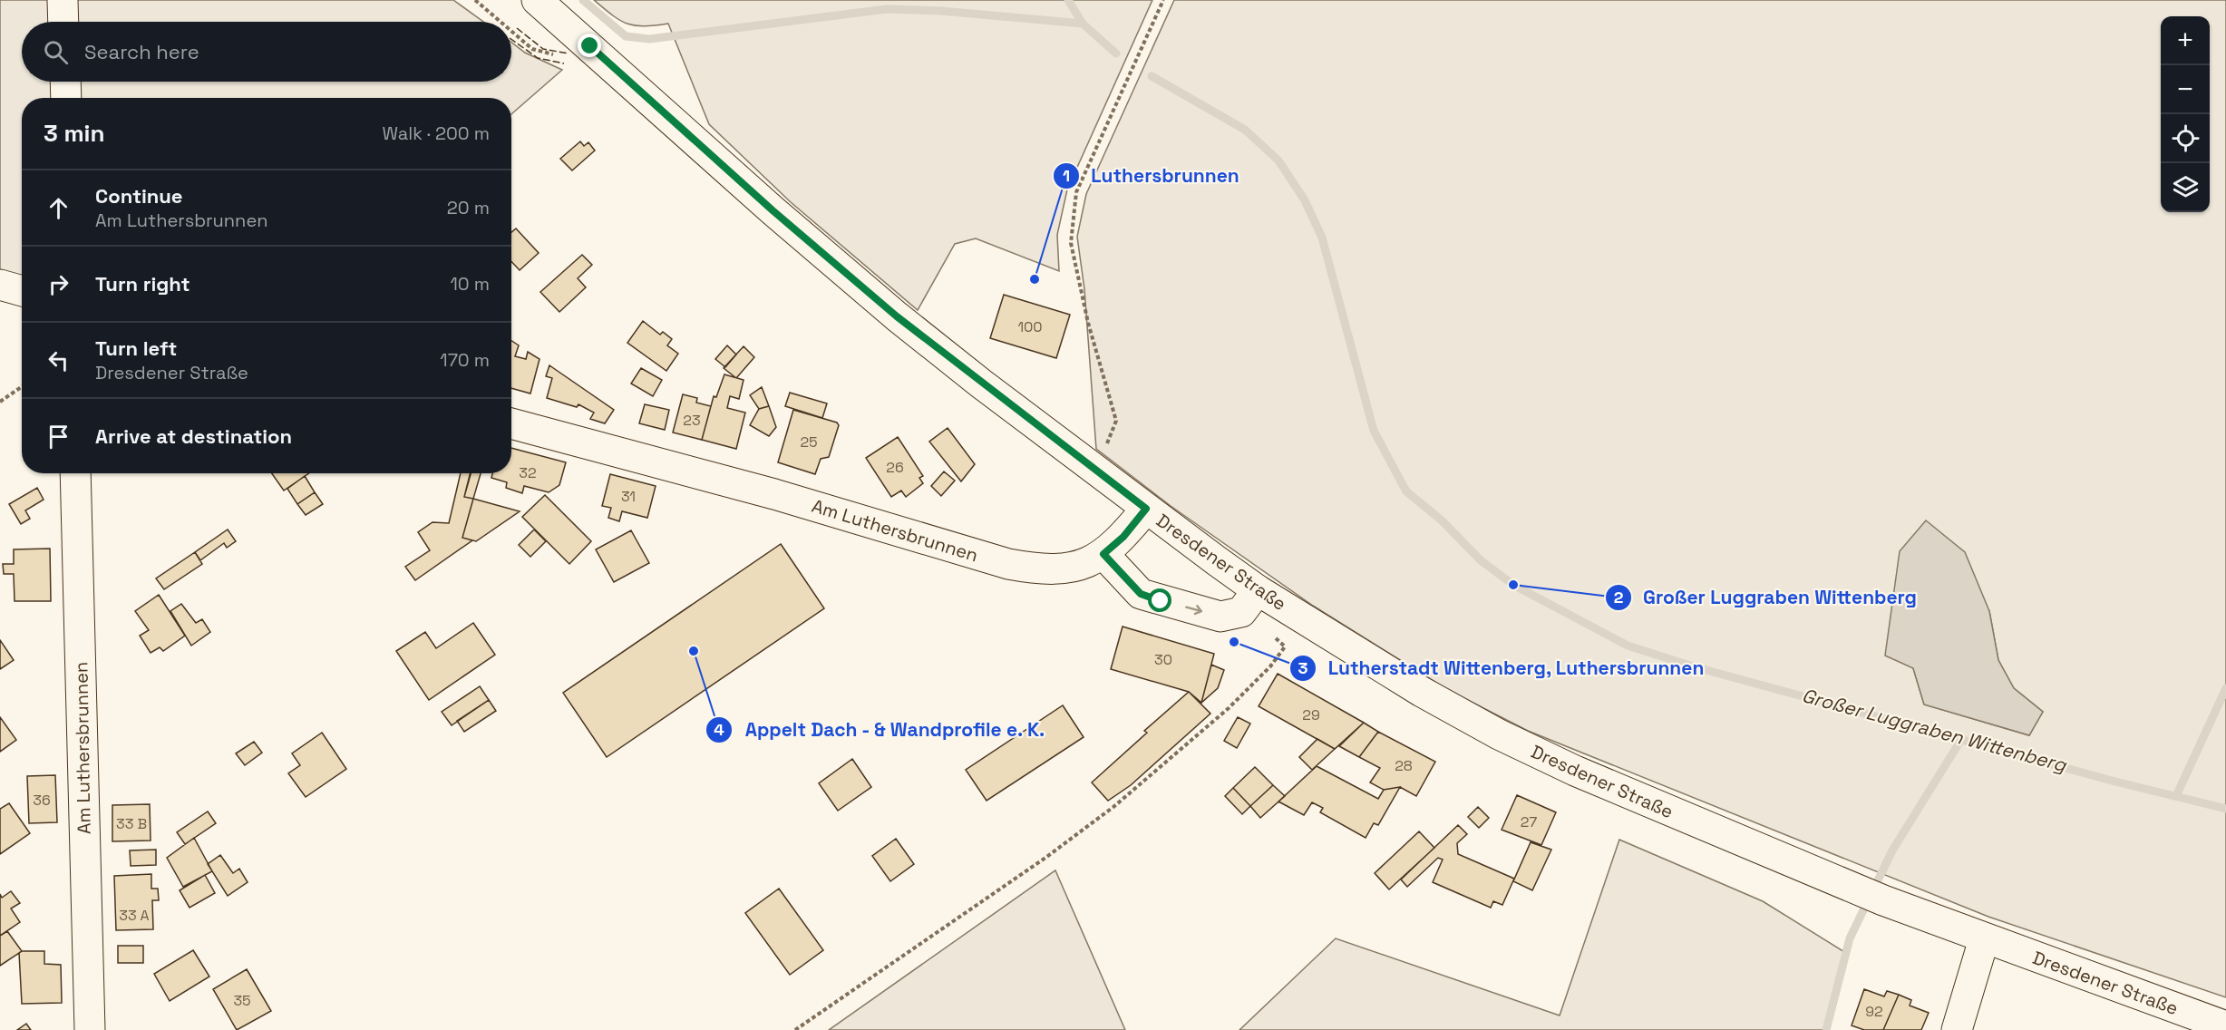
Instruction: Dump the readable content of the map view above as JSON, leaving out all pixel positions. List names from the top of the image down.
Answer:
{
  "streets": {
    "main road": ["Am Luthersbrunnen", "Dresdener Straße"]
  },
  "crossings": [
    ["Am Luthersbrunnen", "Dresdener Straße"]
  ],
  "water": ["Großer Luggraben Wittenberg"],
  "places": [
    "Luthersbrunnen",
    "Großer Luggraben Wittenberg",
    "Lutherstadt Wittenberg, Luthersbrunnen",
    "Appelt Dach - & Wandprofile e. K."
  ],
  "house_numbers": [
    "100",
    "23",
    "25",
    "26",
    "32",
    "31",
    "30",
    "29",
    "28",
    "36",
    "27",
    "33 B",
    "33 A",
    "35",
    "92"
  ],
  "page": {
    "map_buttons": ["+", "−"],
    "search": "Search here",
    "heading": ["3 min", "Walk · 200 m"],
    "list": [
      ["Continue", "Am Luthersbrunnen", "20 m"],
      ["Turn right", "10 m"],
      ["Turn left", "Dresdener Straße", "170 m"],
      "Arrive at destination"
    ]
  }
}
